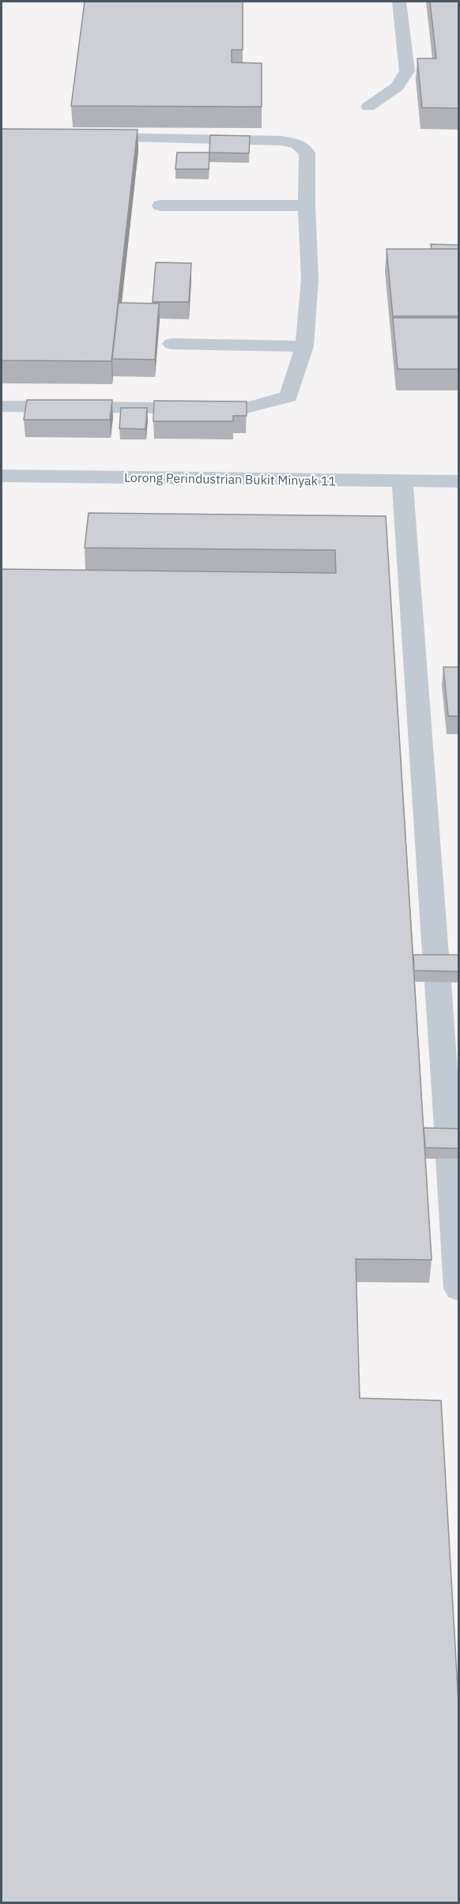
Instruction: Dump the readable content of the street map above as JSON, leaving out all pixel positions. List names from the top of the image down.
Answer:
{
  "streets": {
    "street": ["Lorong Perindustrian Bukit Minyak 11"]
  }
}
